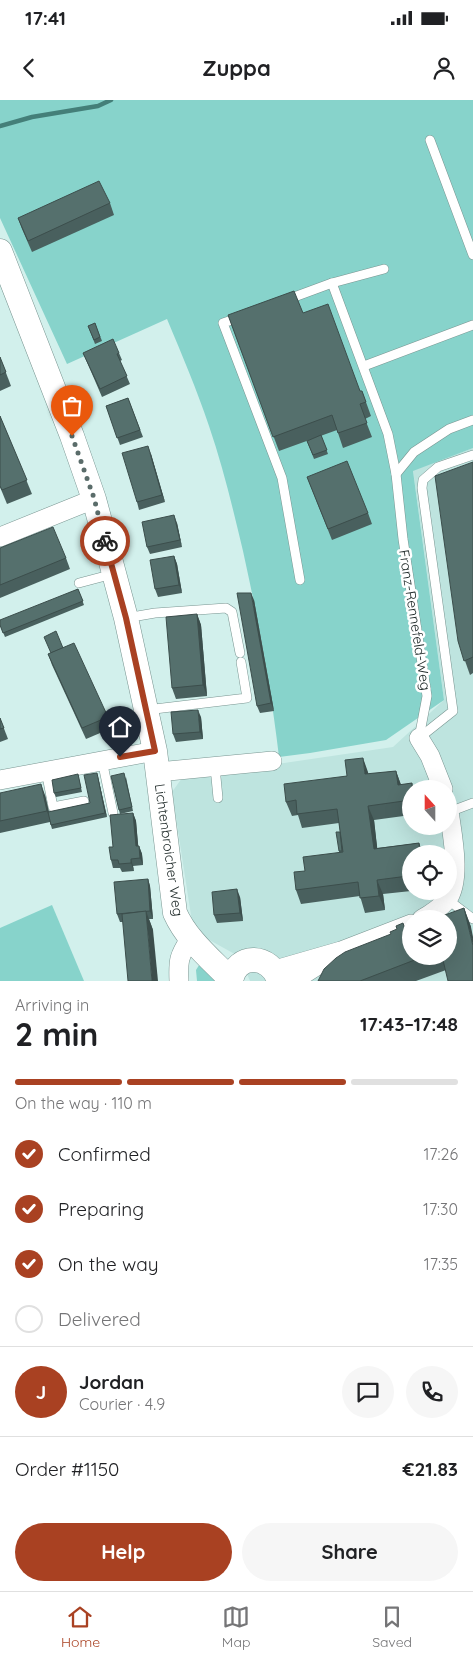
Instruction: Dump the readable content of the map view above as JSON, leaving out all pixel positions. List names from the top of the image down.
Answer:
{
  "streets": {
    "street": ["Lichtenbroicher Weg"],
    "lane": ["Franz-Rennefeld-Weg"]
  },
  "north": "top",
  "page": {
    "status": "17:41",
    "header": "Zuppa",
    "heading": ["2 min", "Arriving in", "17:43–17:48"],
    "panel": [
      "Jordan",
      "Courier · 4.9",
      "Order #1150",
      "€21.83"
    ],
    "bar": "On the way · 110 m",
    "list": [
      ["Confirmed", "17:26"],
      ["Preparing", "17:30"],
      ["On the way", "17:35"],
      "Delivered"
    ],
    "round": "J",
    "buttons": ["Help", "Share"],
    "tabs": ["Home", "Map", "Saved"]
  }
}
